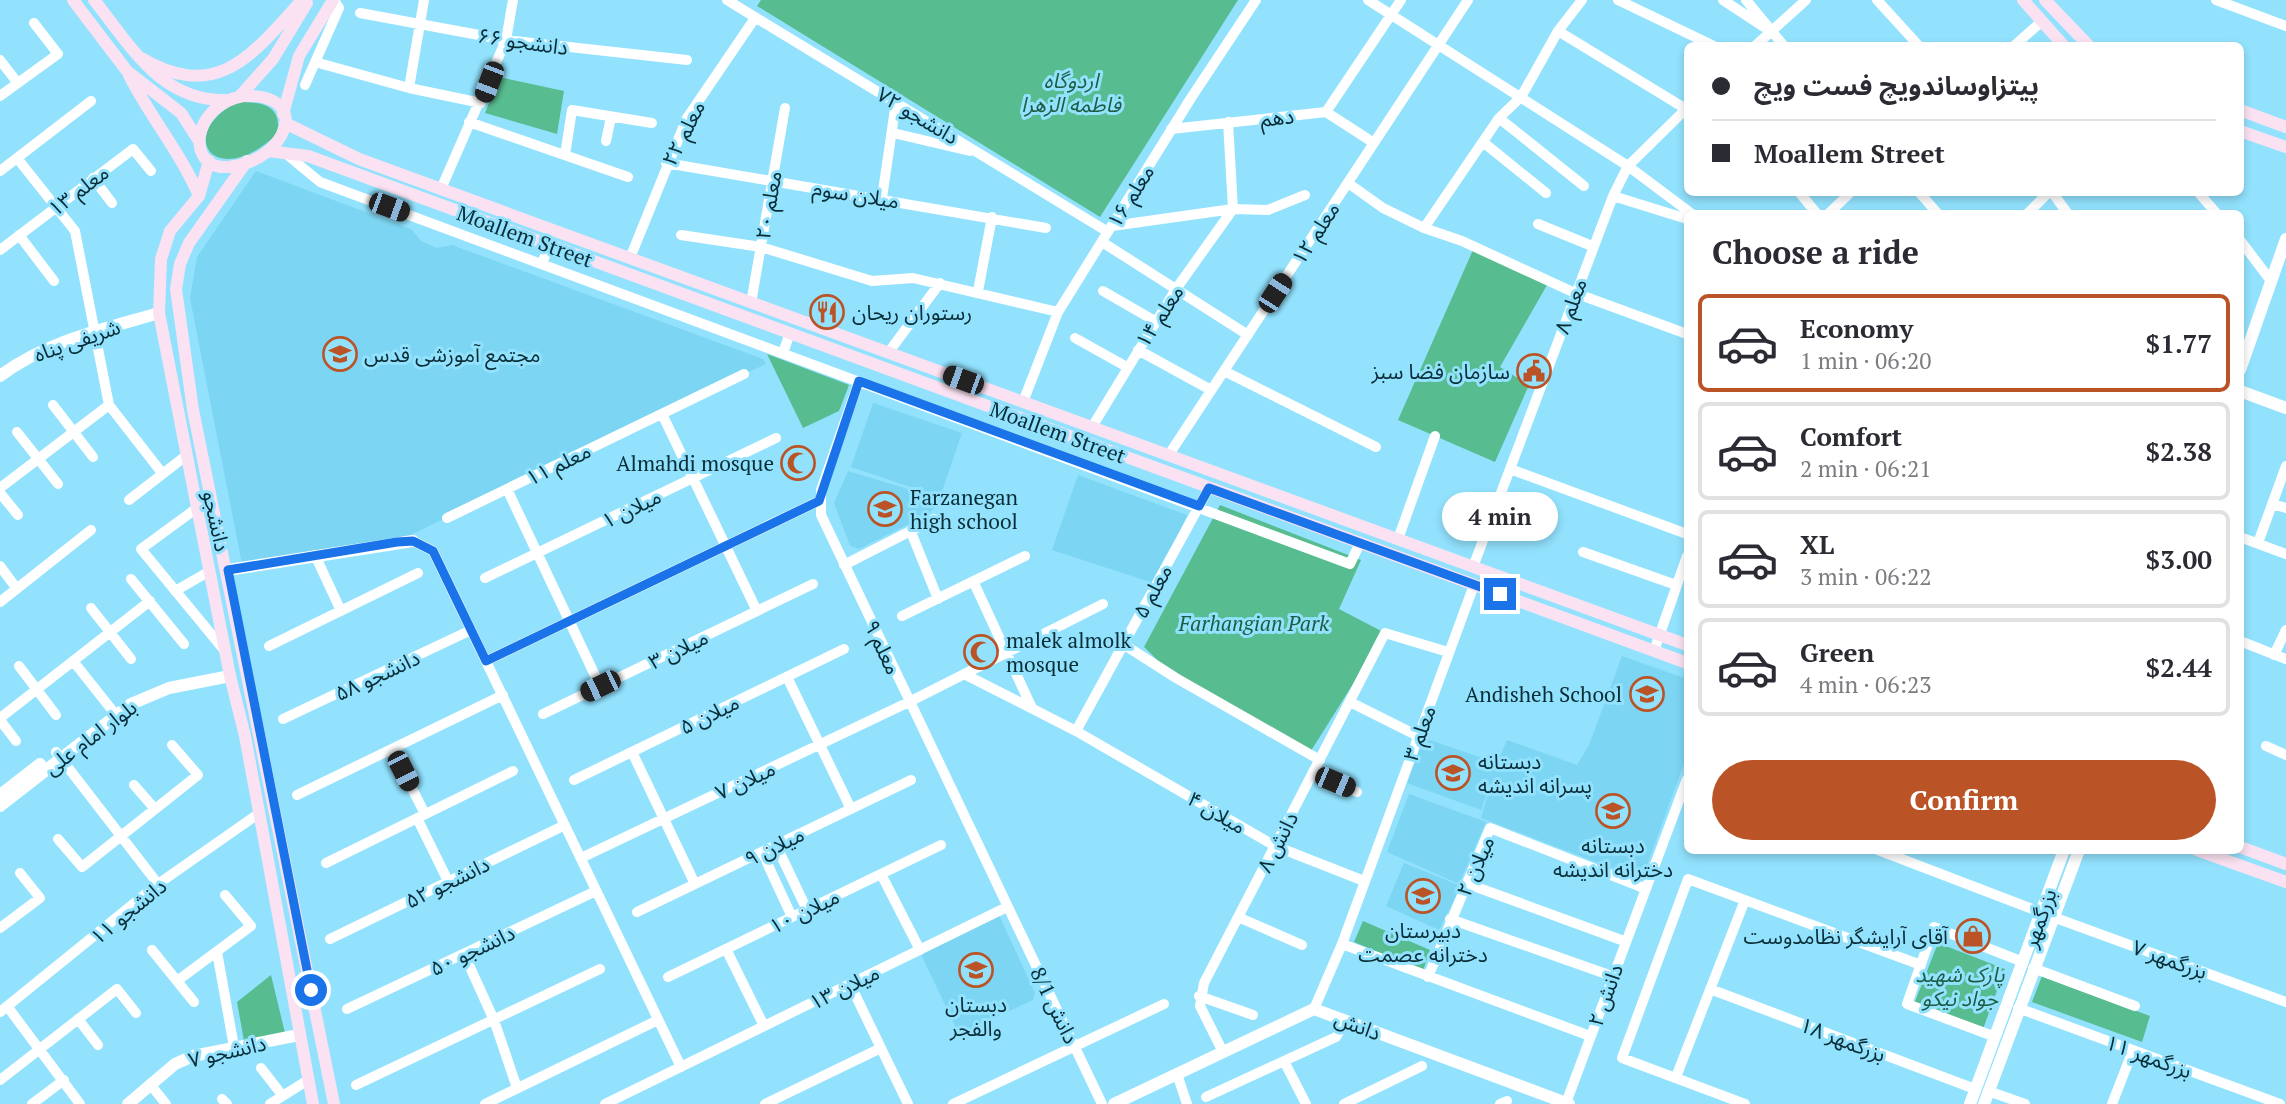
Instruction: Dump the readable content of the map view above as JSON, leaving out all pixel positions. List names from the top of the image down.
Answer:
{
  "streets": {
    "main road": ["Moallem Street", "دانشجو"],
    "street": [
      "دانشجو ۶۶",
      "دانشجو ۷۲",
      "دهم",
      "معلم ۲۲",
      "معلم ۱۳",
      "میلان سوم",
      "معلم ۱۶",
      "معلم ۲۰",
      "معلم ۱۲",
      "معلم ۸",
      "معلم ۱۴",
      "شریفی پناه",
      "معلم ۱۱",
      "میلان ۱",
      "معلم ۵",
      "معلم ۹",
      "میلان ۳",
      "دانشجو ۵۸",
      "میلان ۵",
      "معلم ۳",
      "بلوار امام علی",
      "میلان ۷",
      "میلان ۴",
      "دانش ۸",
      "میلان ۹",
      "میلان ۲",
      "دانشجو ۵۲",
      "دانشجو ۱۱",
      "میلان ۱۰",
      "بزرگمهر",
      "دانشجو ۵۰",
      "بزرگمهر ۷",
      "میلان ۱۳",
      "دانش ۲",
      "دانش 8/1",
      "دانش",
      "بزرگمهر ۱۸",
      "دانشجو ۷",
      "بزرگمهر ۱۱"
    ]
  },
  "crossings": [
    ["دانشجو ۷۲", "معلم ۲۲"],
    ["دانشجو ۷۲", "معلم ۱۶"],
    ["دانشجو ۷۲", "معلم ۱۲"],
    ["دانشجو ۷۲", "معلم ۱۴"],
    ["دهم", "معلم ۱۶"],
    ["معلم ۲۲", "میلان سوم"],
    ["معلم ۲۲", "Moallem Street"],
    ["میلان سوم", "معلم ۲۰"],
    ["معلم ۱۶", "Moallem Street"],
    ["معلم ۲۰", "Moallem Street"],
    ["معلم ۱۲", "Moallem Street"],
    ["Moallem Street", "معلم ۸"],
    ["Moallem Street", "معلم ۱۴"],
    ["Moallem Street", "دانشجو"],
    ["Moallem Street", "معلم ۵"],
    ["Moallem Street", "معلم ۳"],
    ["شریفی پناه", "دانشجو"],
    ["دانشجو", "بلوار امام علی"],
    ["دانشجو", "دانشجو ۱۱"],
    ["دانشجو", "دانشجو ۷"],
    ["معلم ۵", "میلان ۴"],
    ["معلم ۹", "میلان ۷"],
    ["معلم ۹", "میلان ۱۳"],
    ["معلم ۹", "دانش 8/1"],
    ["معلم ۳", "میلان ۴"],
    ["معلم ۳", "دانش ۸"],
    ["معلم ۳", "دانش"],
    ["میلان ۷", "میلان ۴"],
    ["میلان ۴", "دانش ۸"],
    ["میلان ۲", "دانش ۲"],
    ["بزرگمهر", "بزرگمهر ۷"],
    ["بزرگمهر", "بزرگمهر ۱۸"],
    ["بزرگمهر", "بزرگمهر ۱۱"],
    ["میلان ۱۳", "دانش 8/1"],
    ["دانش ۲", "دانش"]
  ],
  "parks": ["اردوگاه فاطمه الزهرا", "Farhangian Park", "پارک شهید جواد نیکو"],
  "places": {
    "restaurant": ["رستوران ریحان"],
    "school or university": [
      "مجتمع آموزشی قدس",
      "Farzanegan high school",
      "Andisheh School",
      "دبستانه پسرانه اندیشه",
      "دبستانه دخترانه اندیشه",
      "دبیرستان دخترانه عصمت",
      "دبستان والفجر"
    ],
    "public building": ["سازمان فضا سبز"],
    "mosque": ["Almahdi mosque", "malek almolk mosque"],
    "shop": ["آقای آرایشگر نظامدوست"]
  },
  "page": {
    "banner": ["پیتزاوساندویچ فست ویچ", "Moallem Street"],
    "heading": "Choose a ride",
    "list": [
      {
        "name": "Economy",
        "note": "1 min · 06:20",
        "value": "$1.77"
      },
      {
        "name": "Comfort",
        "note": "2 min · 06:21",
        "value": "$2.38"
      },
      {
        "name": "XL",
        "note": "3 min · 06:22",
        "value": "$3.00"
      },
      {
        "name": "Green",
        "note": "4 min · 06:23",
        "value": "$2.44"
      }
    ],
    "bubble": "4 min",
    "buttons": "Confirm"
  }
}
